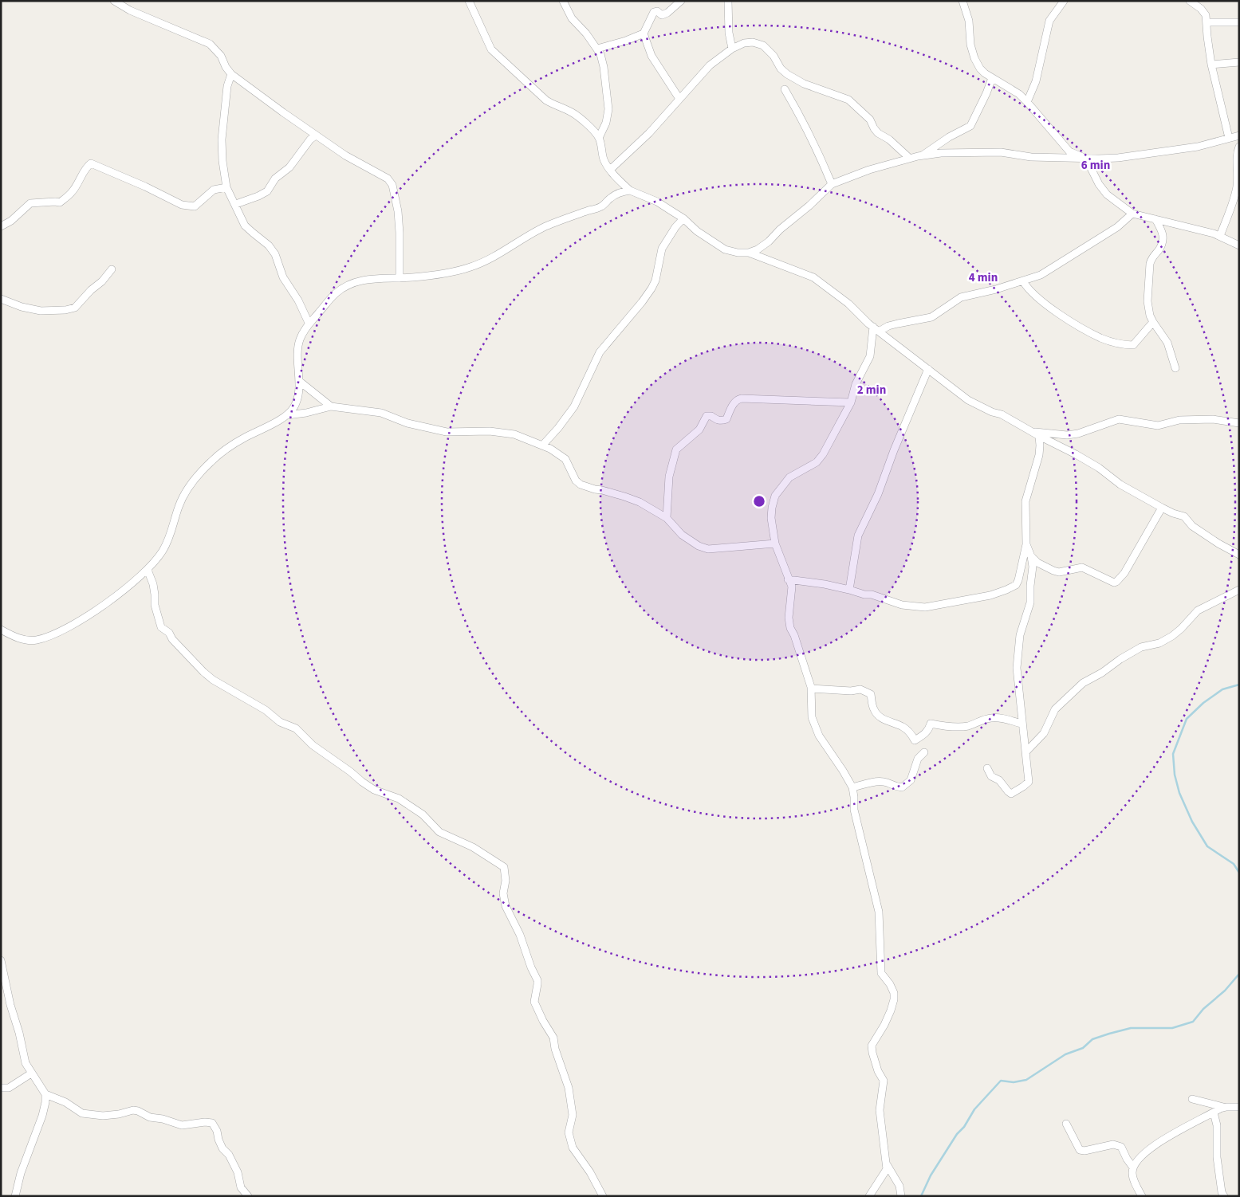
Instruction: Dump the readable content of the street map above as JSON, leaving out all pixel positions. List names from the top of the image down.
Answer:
{
  "rings": ["6 min", "4 min", "2 min"]
}
